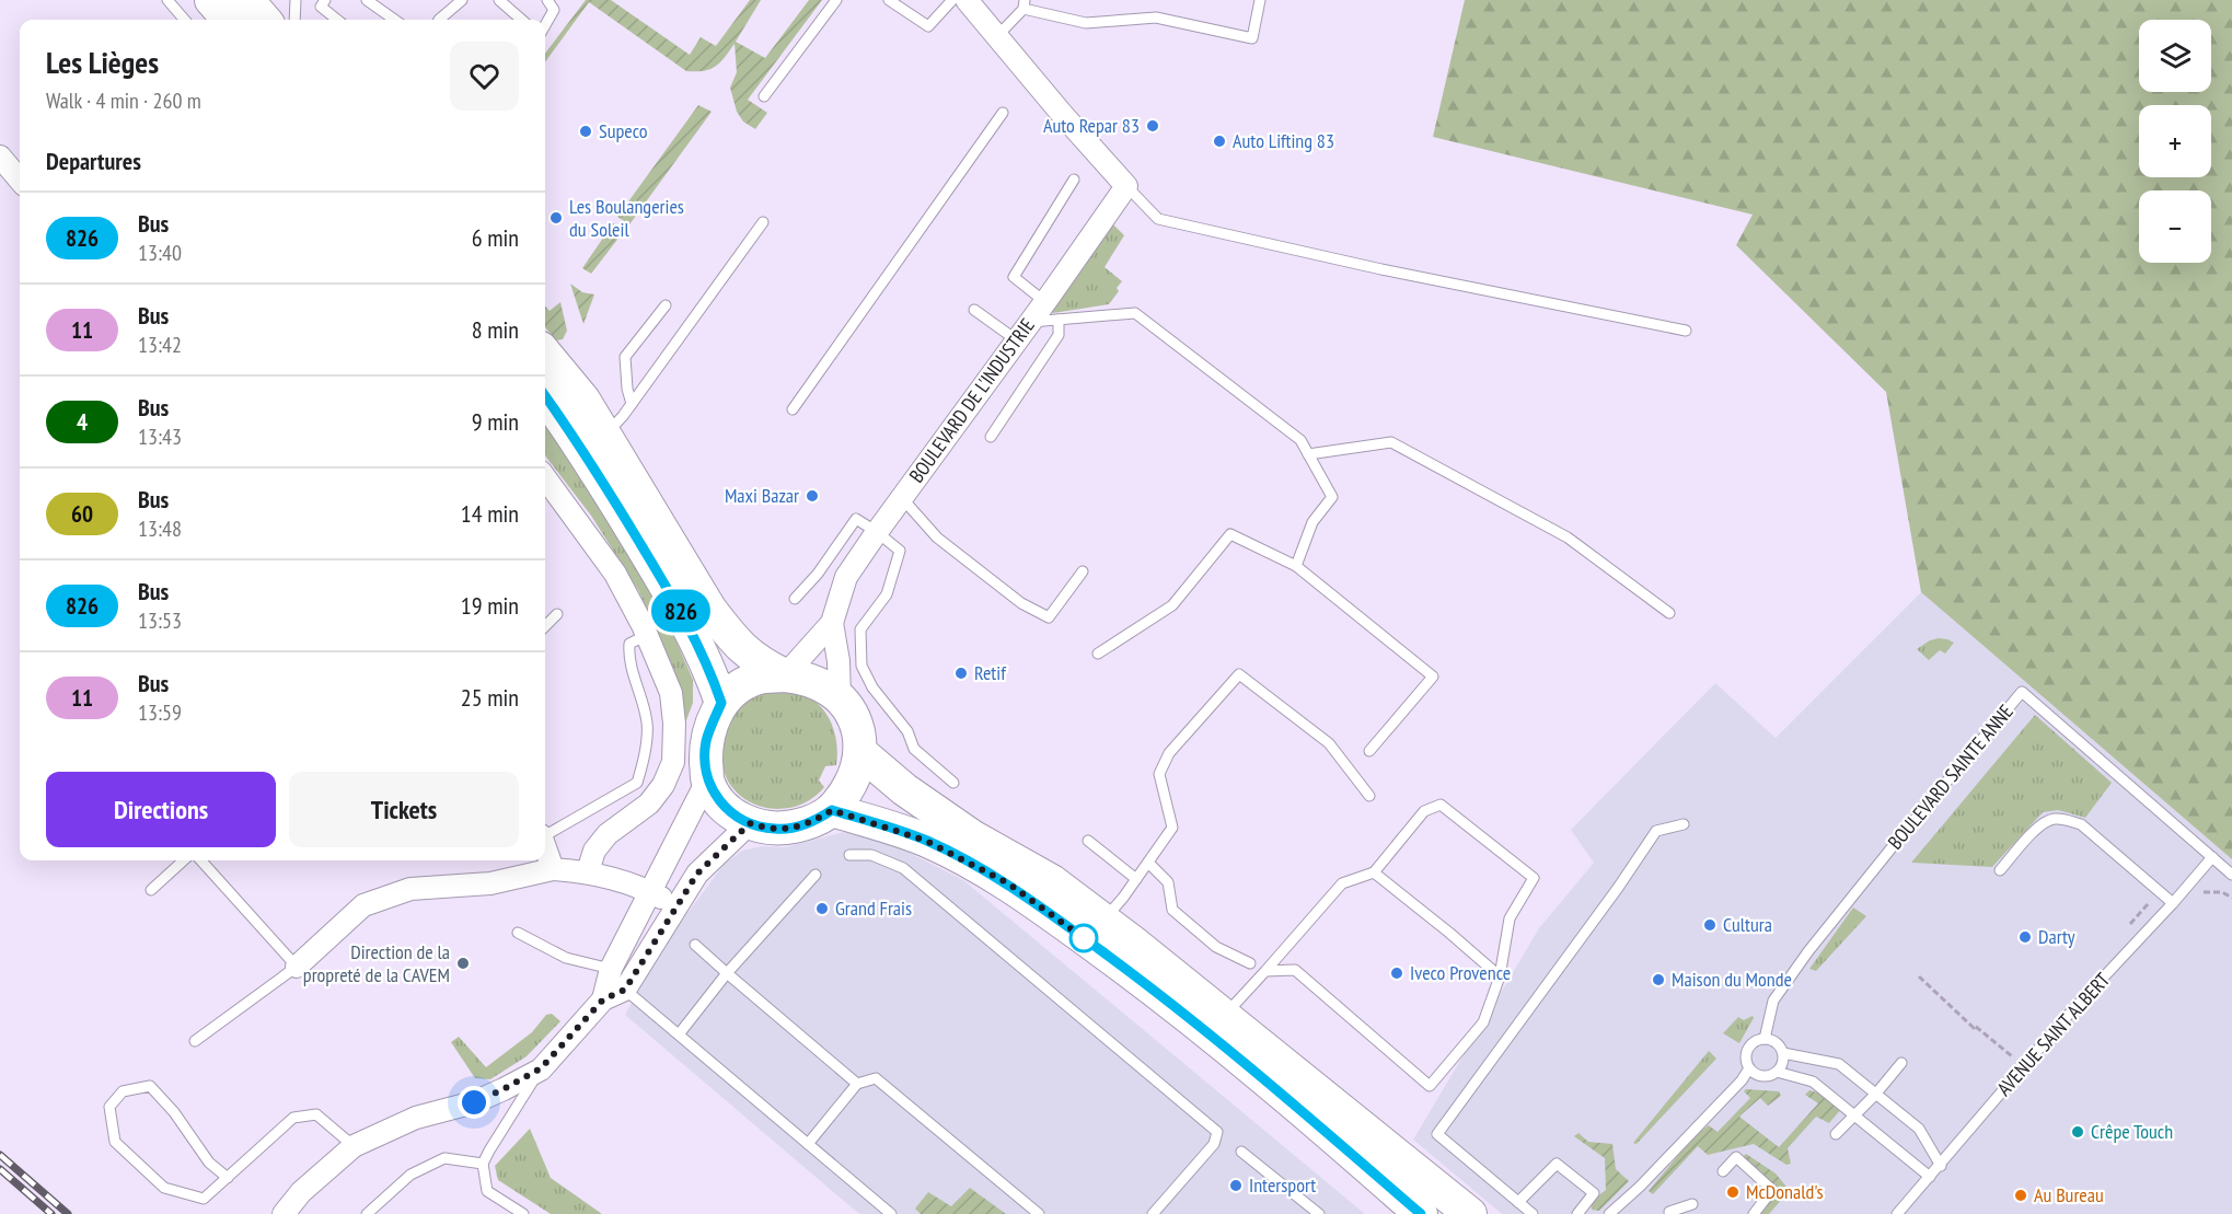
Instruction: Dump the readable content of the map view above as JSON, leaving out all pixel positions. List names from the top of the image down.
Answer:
{
  "streets": {
    "street": ["BOULEVARD DE L'INDUSTRIE"],
    "lane": ["BOULEVARD SAINTE ANNE", "AVENUE SAINT ALBERT"]
  },
  "crossings": [
    ["BOULEVARD SAINTE ANNE", "AVENUE SAINT ALBERT"]
  ],
  "places": [
    "Auto Repar 83",
    "Supeco",
    "Auto Lifting 83",
    "Les Boulangeries du Soleil",
    "Maxi Bazar",
    "Retif",
    "Grand Frais",
    "Cultura",
    "Darty",
    "Direction de la propreté de la CAVEM",
    "Iveco Provence",
    "Maison du Monde",
    "Crêpe Touch",
    "Intersport",
    "McDonald's",
    "Au Bureau"
  ],
  "lines": ["bus line 826"],
  "page": {
    "on_map": "826",
    "map_buttons": ["+", "−"],
    "heading": [
      ["Les Lièges", "Walk · 4 min · 260 m"],
      "Departures"
    ],
    "list": [
      {
        "mark": "826",
        "name": "Bus",
        "note": "13:40",
        "value": "6 min"
      },
      {
        "mark": "11",
        "name": "Bus",
        "note": "13:42",
        "value": "8 min"
      },
      {
        "mark": "4",
        "name": "Bus",
        "note": "13:43",
        "value": "9 min"
      },
      {
        "mark": "60",
        "name": "Bus",
        "note": "13:48",
        "value": "14 min"
      },
      {
        "mark": "826",
        "name": "Bus",
        "note": "13:53",
        "value": "19 min"
      },
      {
        "mark": "11",
        "name": "Bus",
        "note": "13:59",
        "value": "25 min"
      }
    ],
    "buttons": ["Directions", "Tickets"]
  }
}
